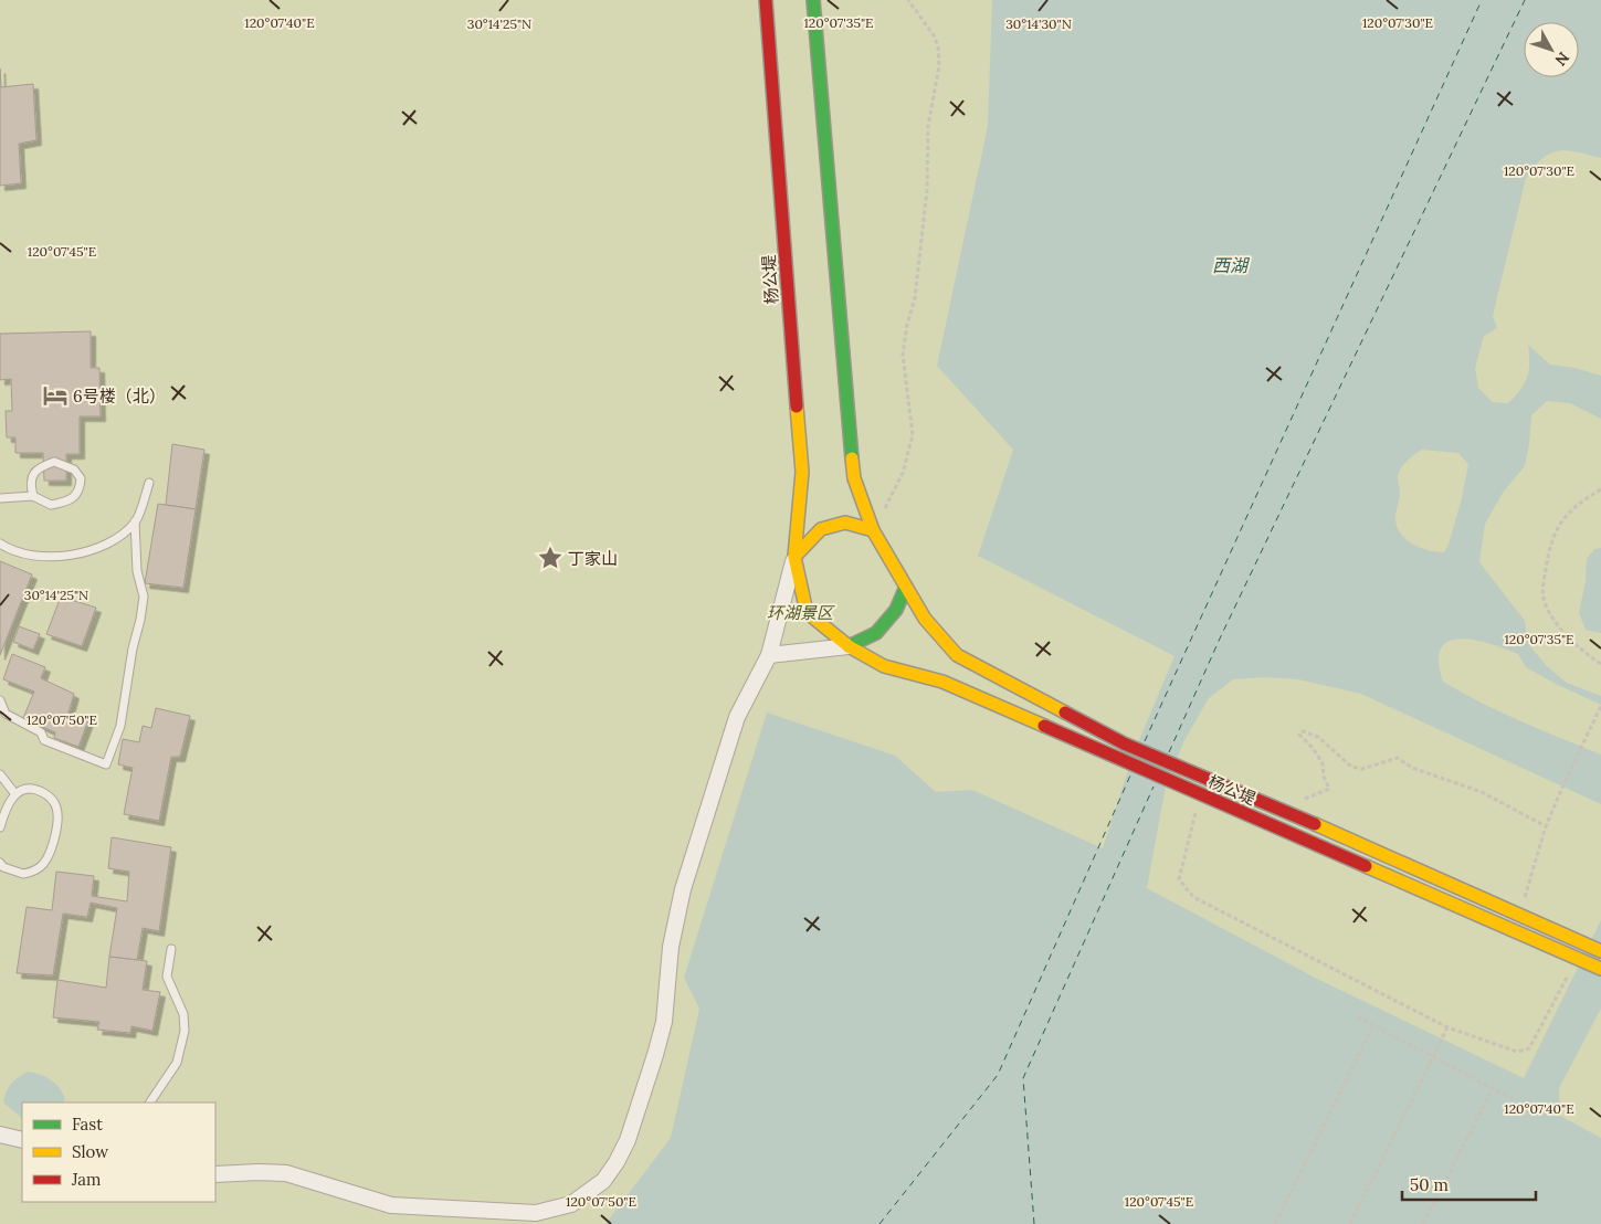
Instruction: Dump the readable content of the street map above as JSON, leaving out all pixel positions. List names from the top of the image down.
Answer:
{
  "streets": {
    "main road": ["杨公堤"]
  },
  "water": ["西湖"],
  "parks": ["环湖景区"],
  "places": {
    "hotel": ["6号楼（北）"],
    "place": ["丁家山"]
  },
  "legend": ["Fast", "Slow", "Jam"],
  "scale_bar": "50 m",
  "north": "bottom right",
  "coordinates": [
    "120°07'40\"E",
    "120°07'35\"E",
    "120°07'30\"E",
    "30°14'25\"N",
    "30°14'30\"N",
    "120°07'45\"E",
    "120°07'50\"E"
  ]
}
